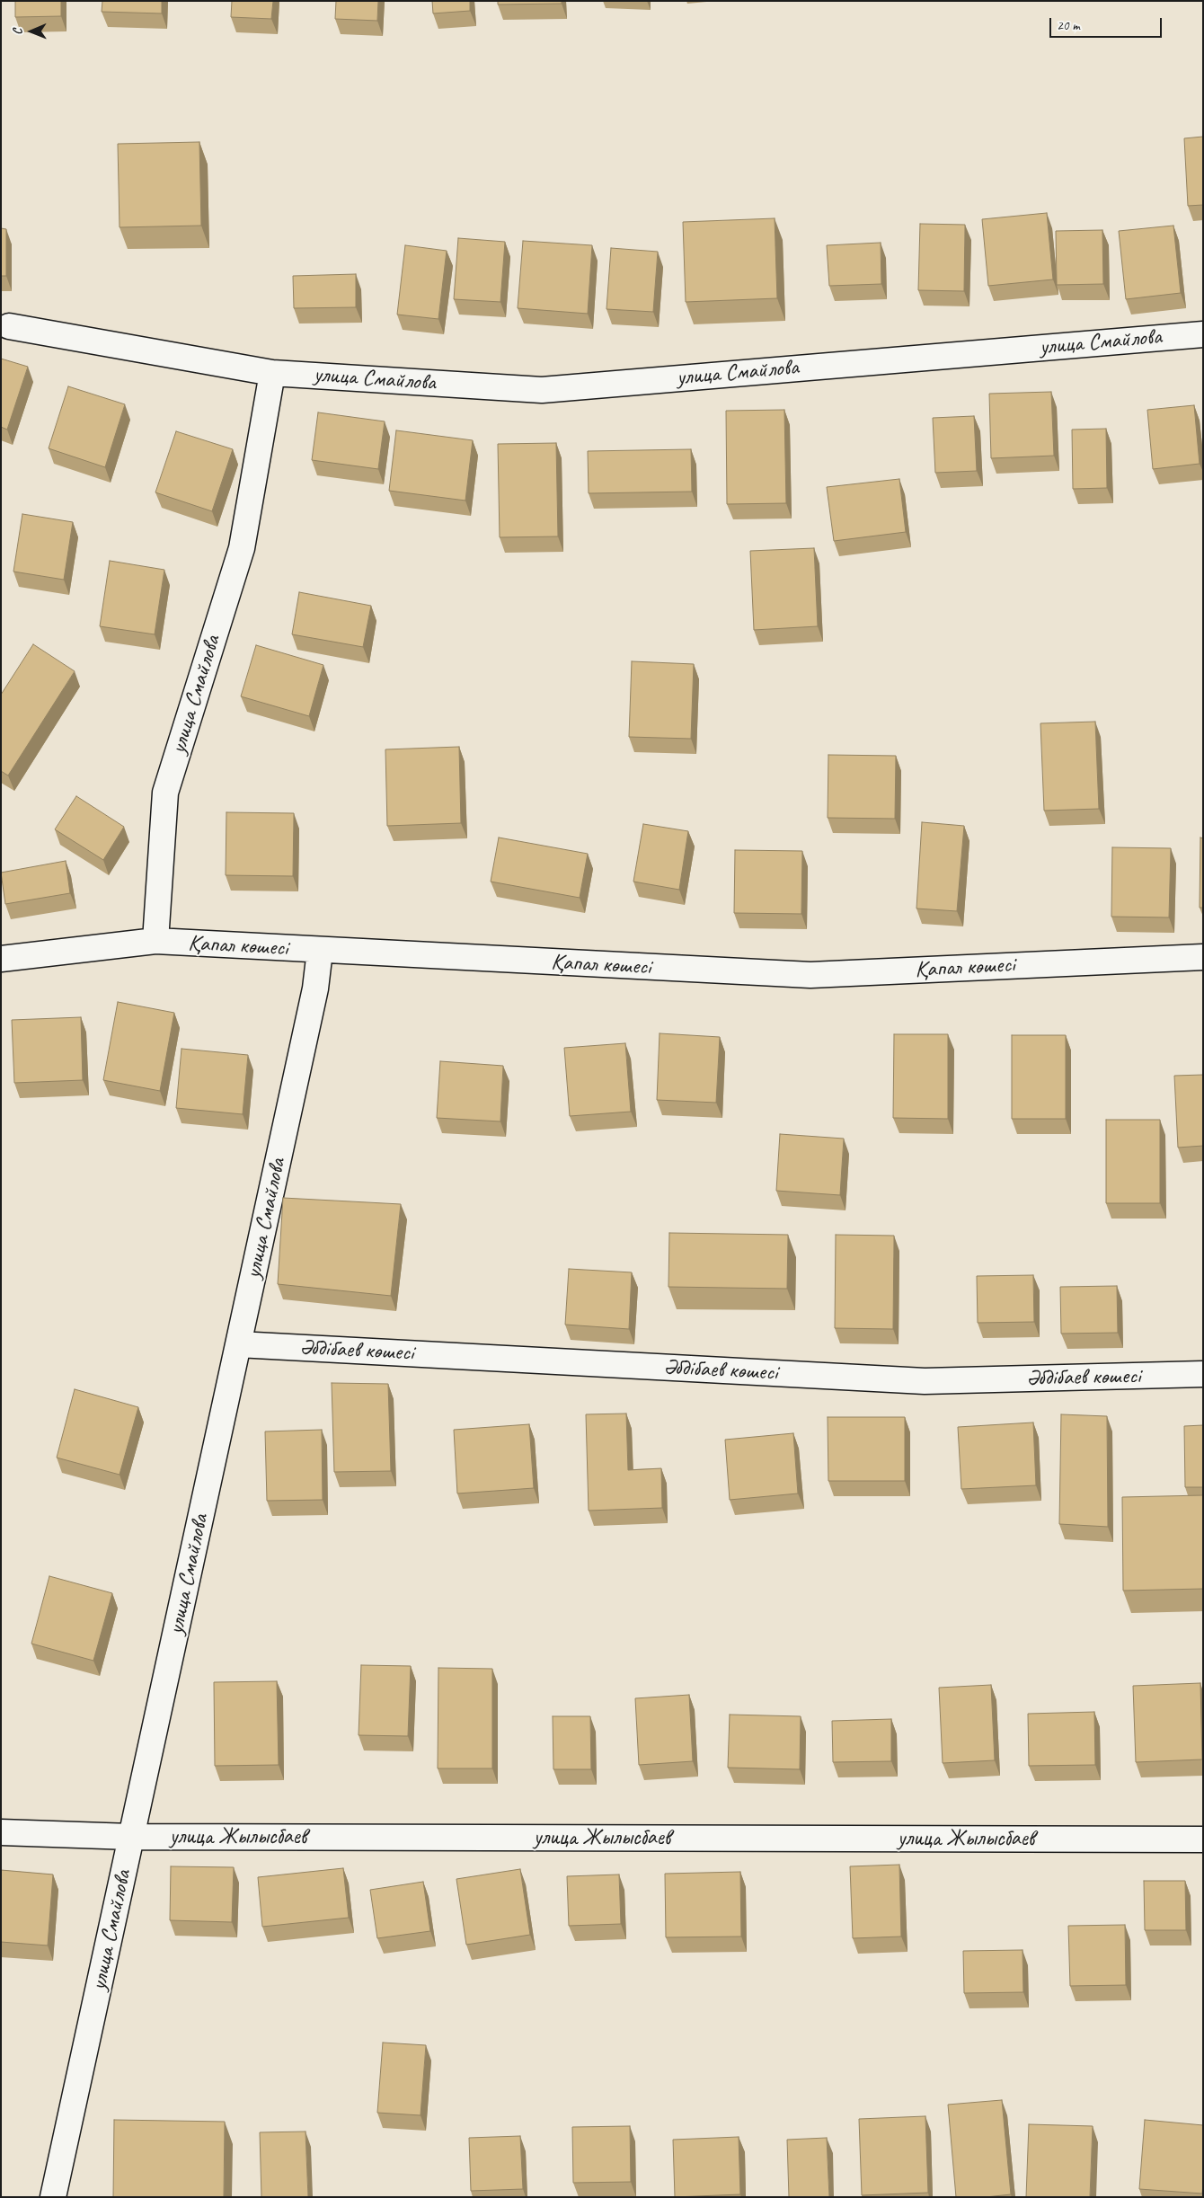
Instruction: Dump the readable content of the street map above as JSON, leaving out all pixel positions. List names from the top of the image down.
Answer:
{
  "streets": {
    "street": [
      "улица Смайлова",
      "Қапал көшесі",
      "Әбдібаев көшесі",
      "улица Жылысбаев"
    ]
  },
  "crossings": [
    ["улица Смайлова", "Қапал көшесі"],
    ["улица Смайлова", "Әбдібаев көшесі"],
    ["улица Смайлова", "улица Жылысбаев"]
  ],
  "scale_bar": "20 m",
  "north": "left"
}
